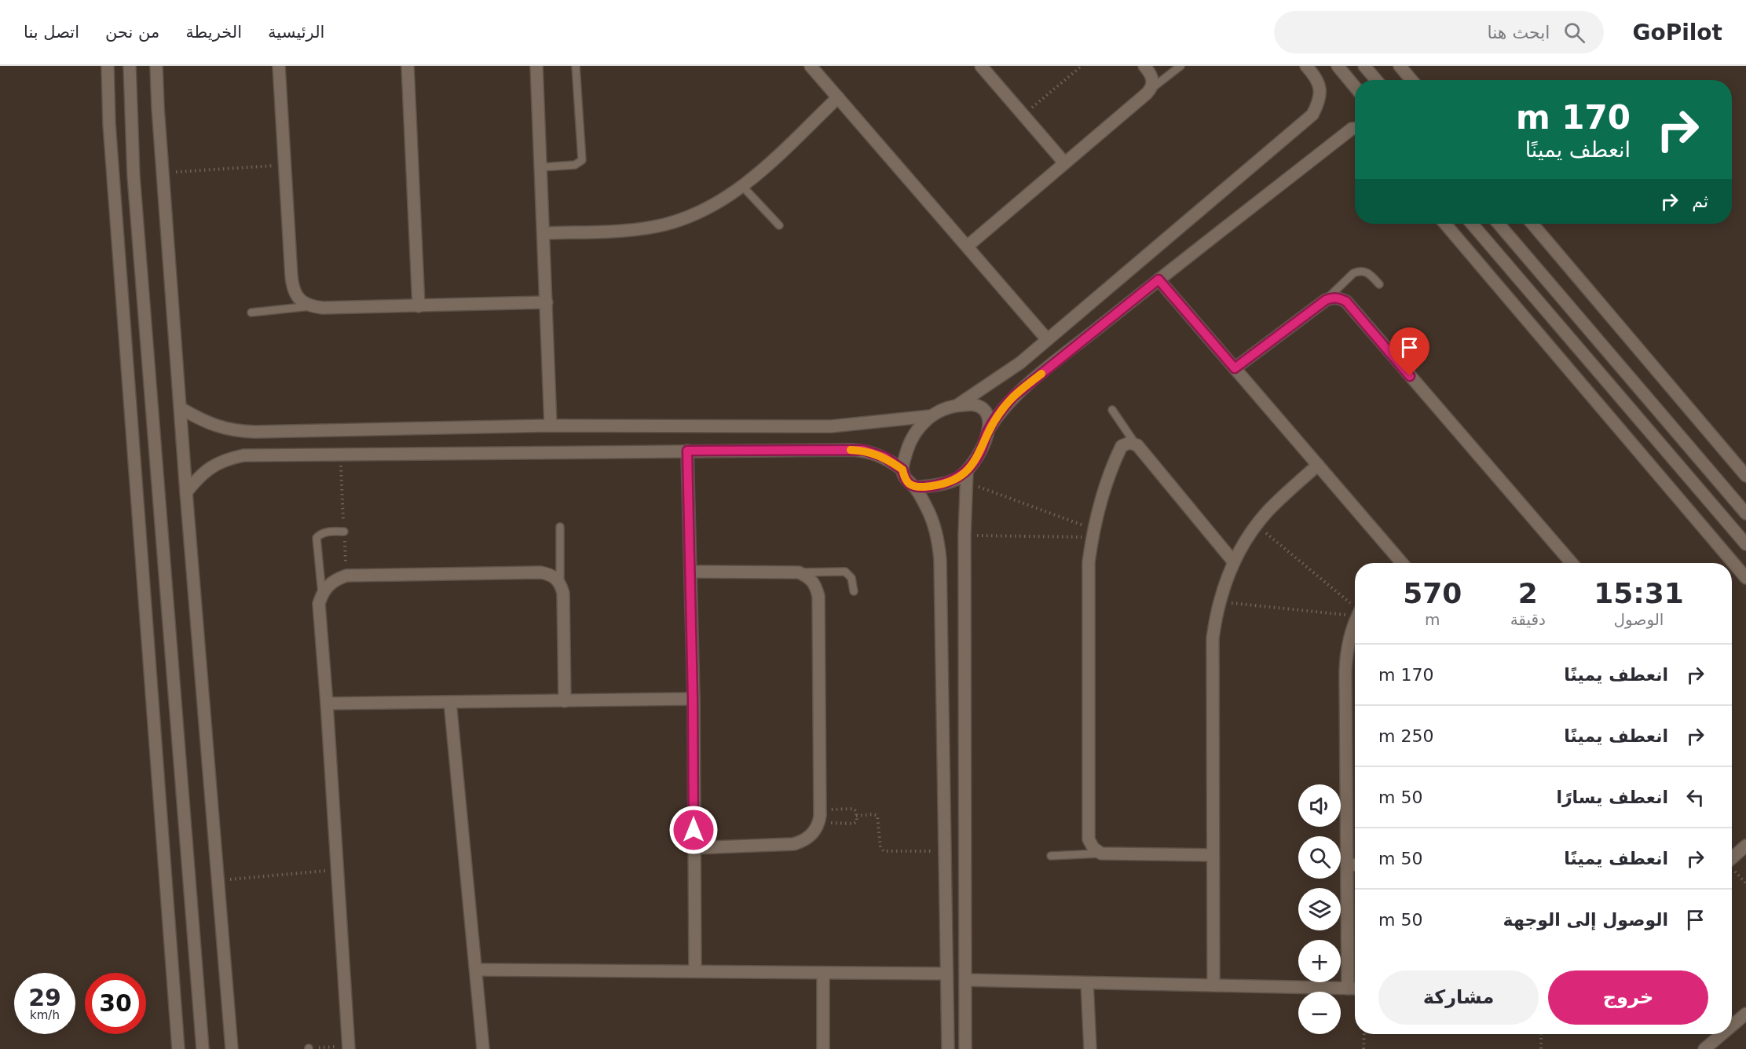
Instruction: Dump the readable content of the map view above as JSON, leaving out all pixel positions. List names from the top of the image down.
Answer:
{
  "page": {
    "header": "GoPilot",
    "search": "ابحث هنا",
    "nav": [
      "الرئيسية",
      "الخريطة",
      "من نحن",
      "اتصل بنا"
    ],
    "turn": ["170 m", "انعطف يمينًا"],
    "then": "ثم",
    "eta": [
      "15:31",
      "الوصول",
      "2",
      "دقيقة",
      "570",
      "m"
    ],
    "list": [
      {
        "name": "انعطف يمينًا",
        "value": "170 m"
      },
      {
        "name": "انعطف يمينًا",
        "value": "250 m"
      },
      {
        "name": "انعطف يسارًا",
        "value": "50 m"
      },
      {
        "name": "انعطف يمينًا",
        "value": "50 m"
      },
      {
        "name": "الوصول إلى الوجهة",
        "value": "50 m"
      }
    ],
    "map_buttons": ["+", "−"],
    "buttons": ["خروج", "مشاركة"],
    "speed": "29 km/h",
    "limit": "30"
  }
}
